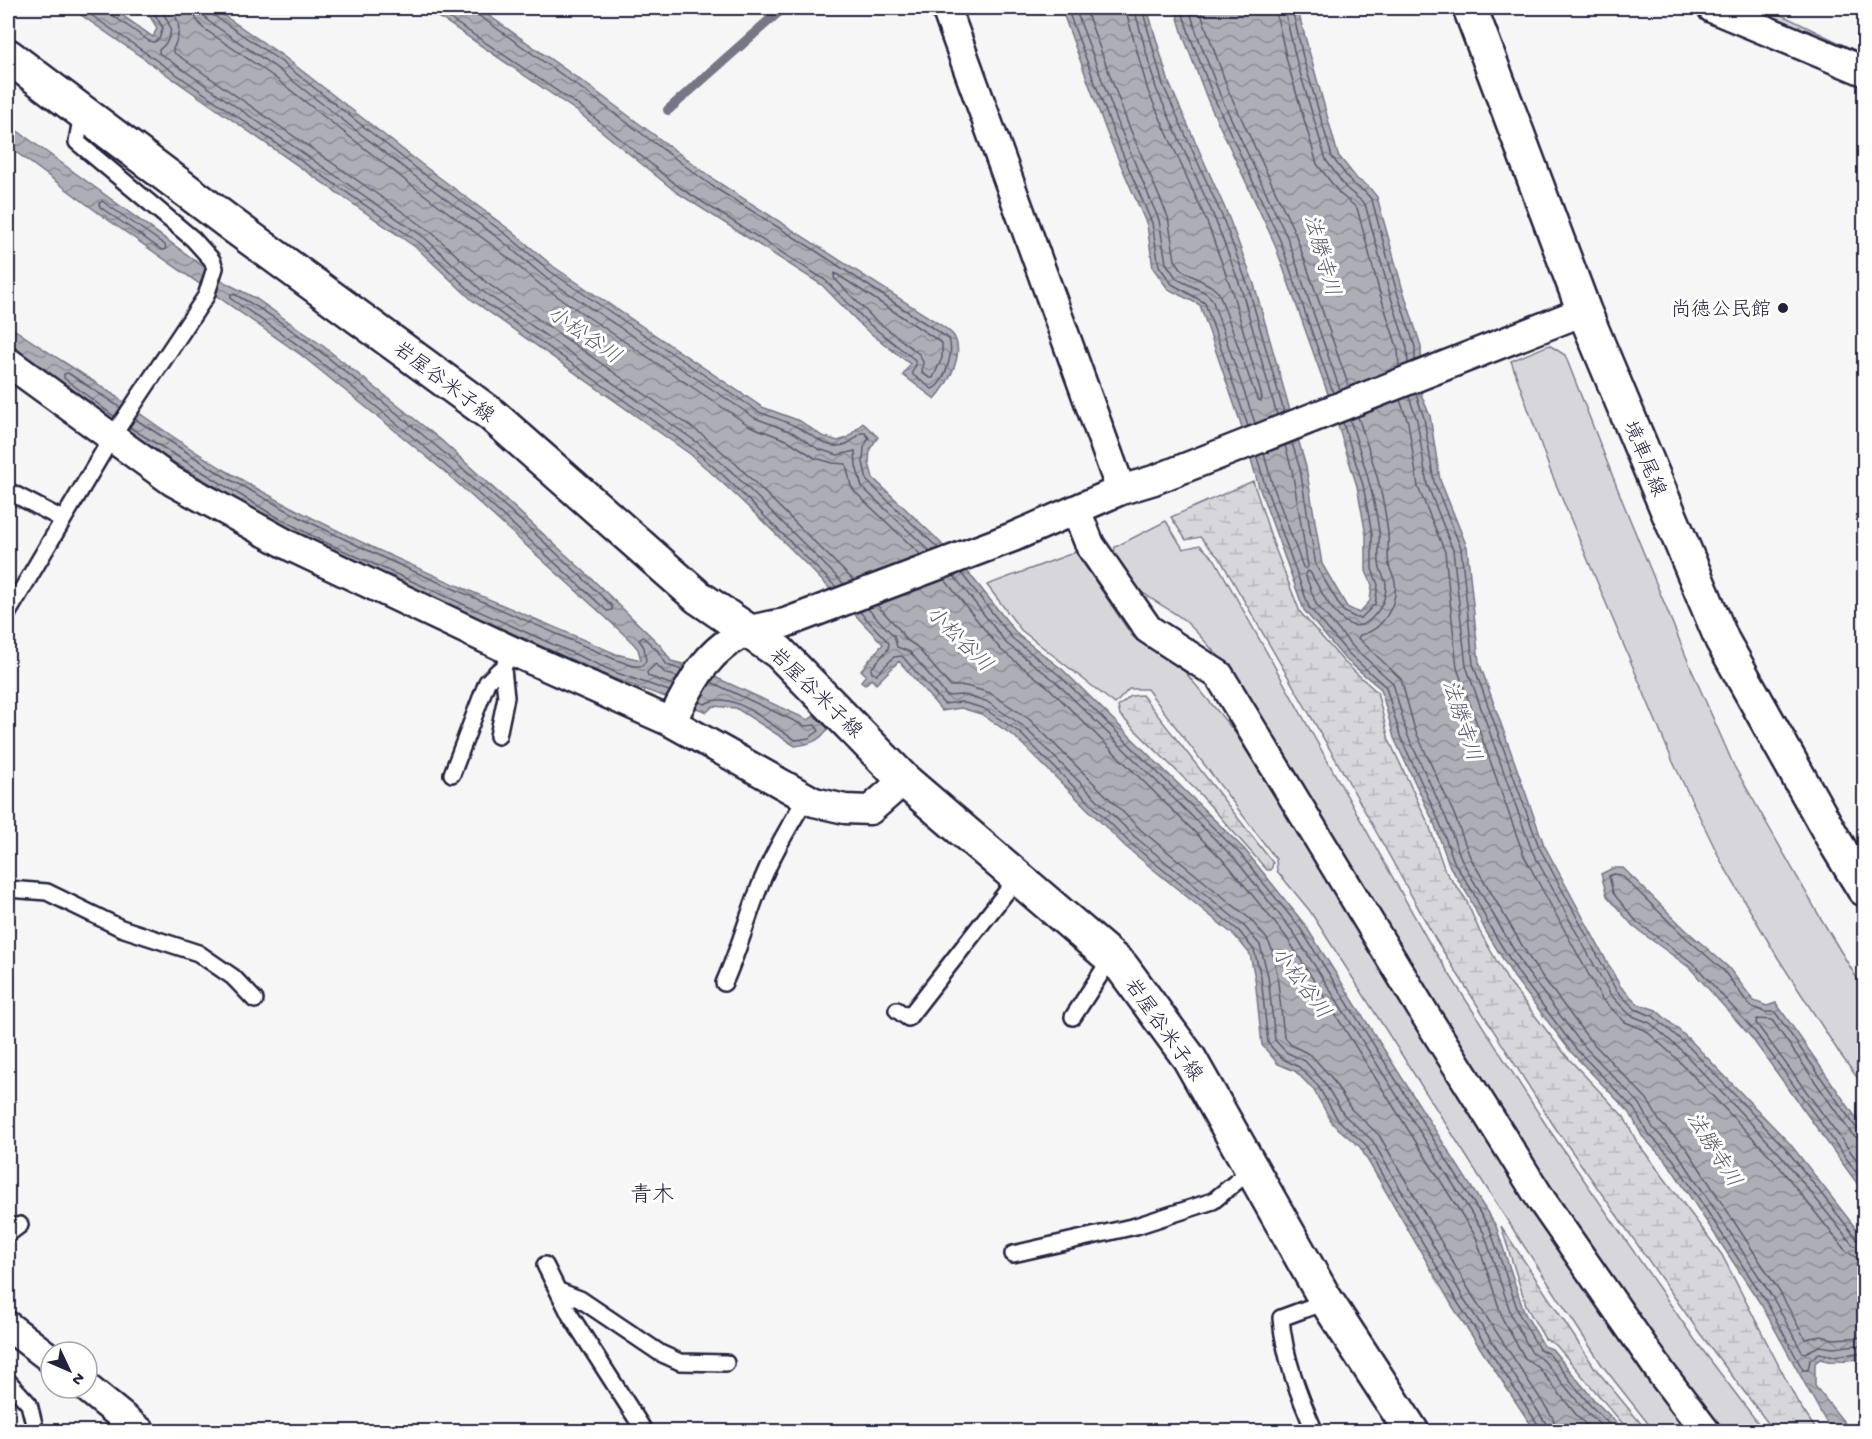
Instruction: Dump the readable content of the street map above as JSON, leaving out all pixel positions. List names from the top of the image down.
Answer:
{
  "streets": {
    "main road": ["岩屋谷米子線", "境車尾線"]
  },
  "districts": ["青木"],
  "water": ["法勝寺川", "小松谷川"],
  "places": ["尚徳公民館"],
  "north": "bottom right"
}
